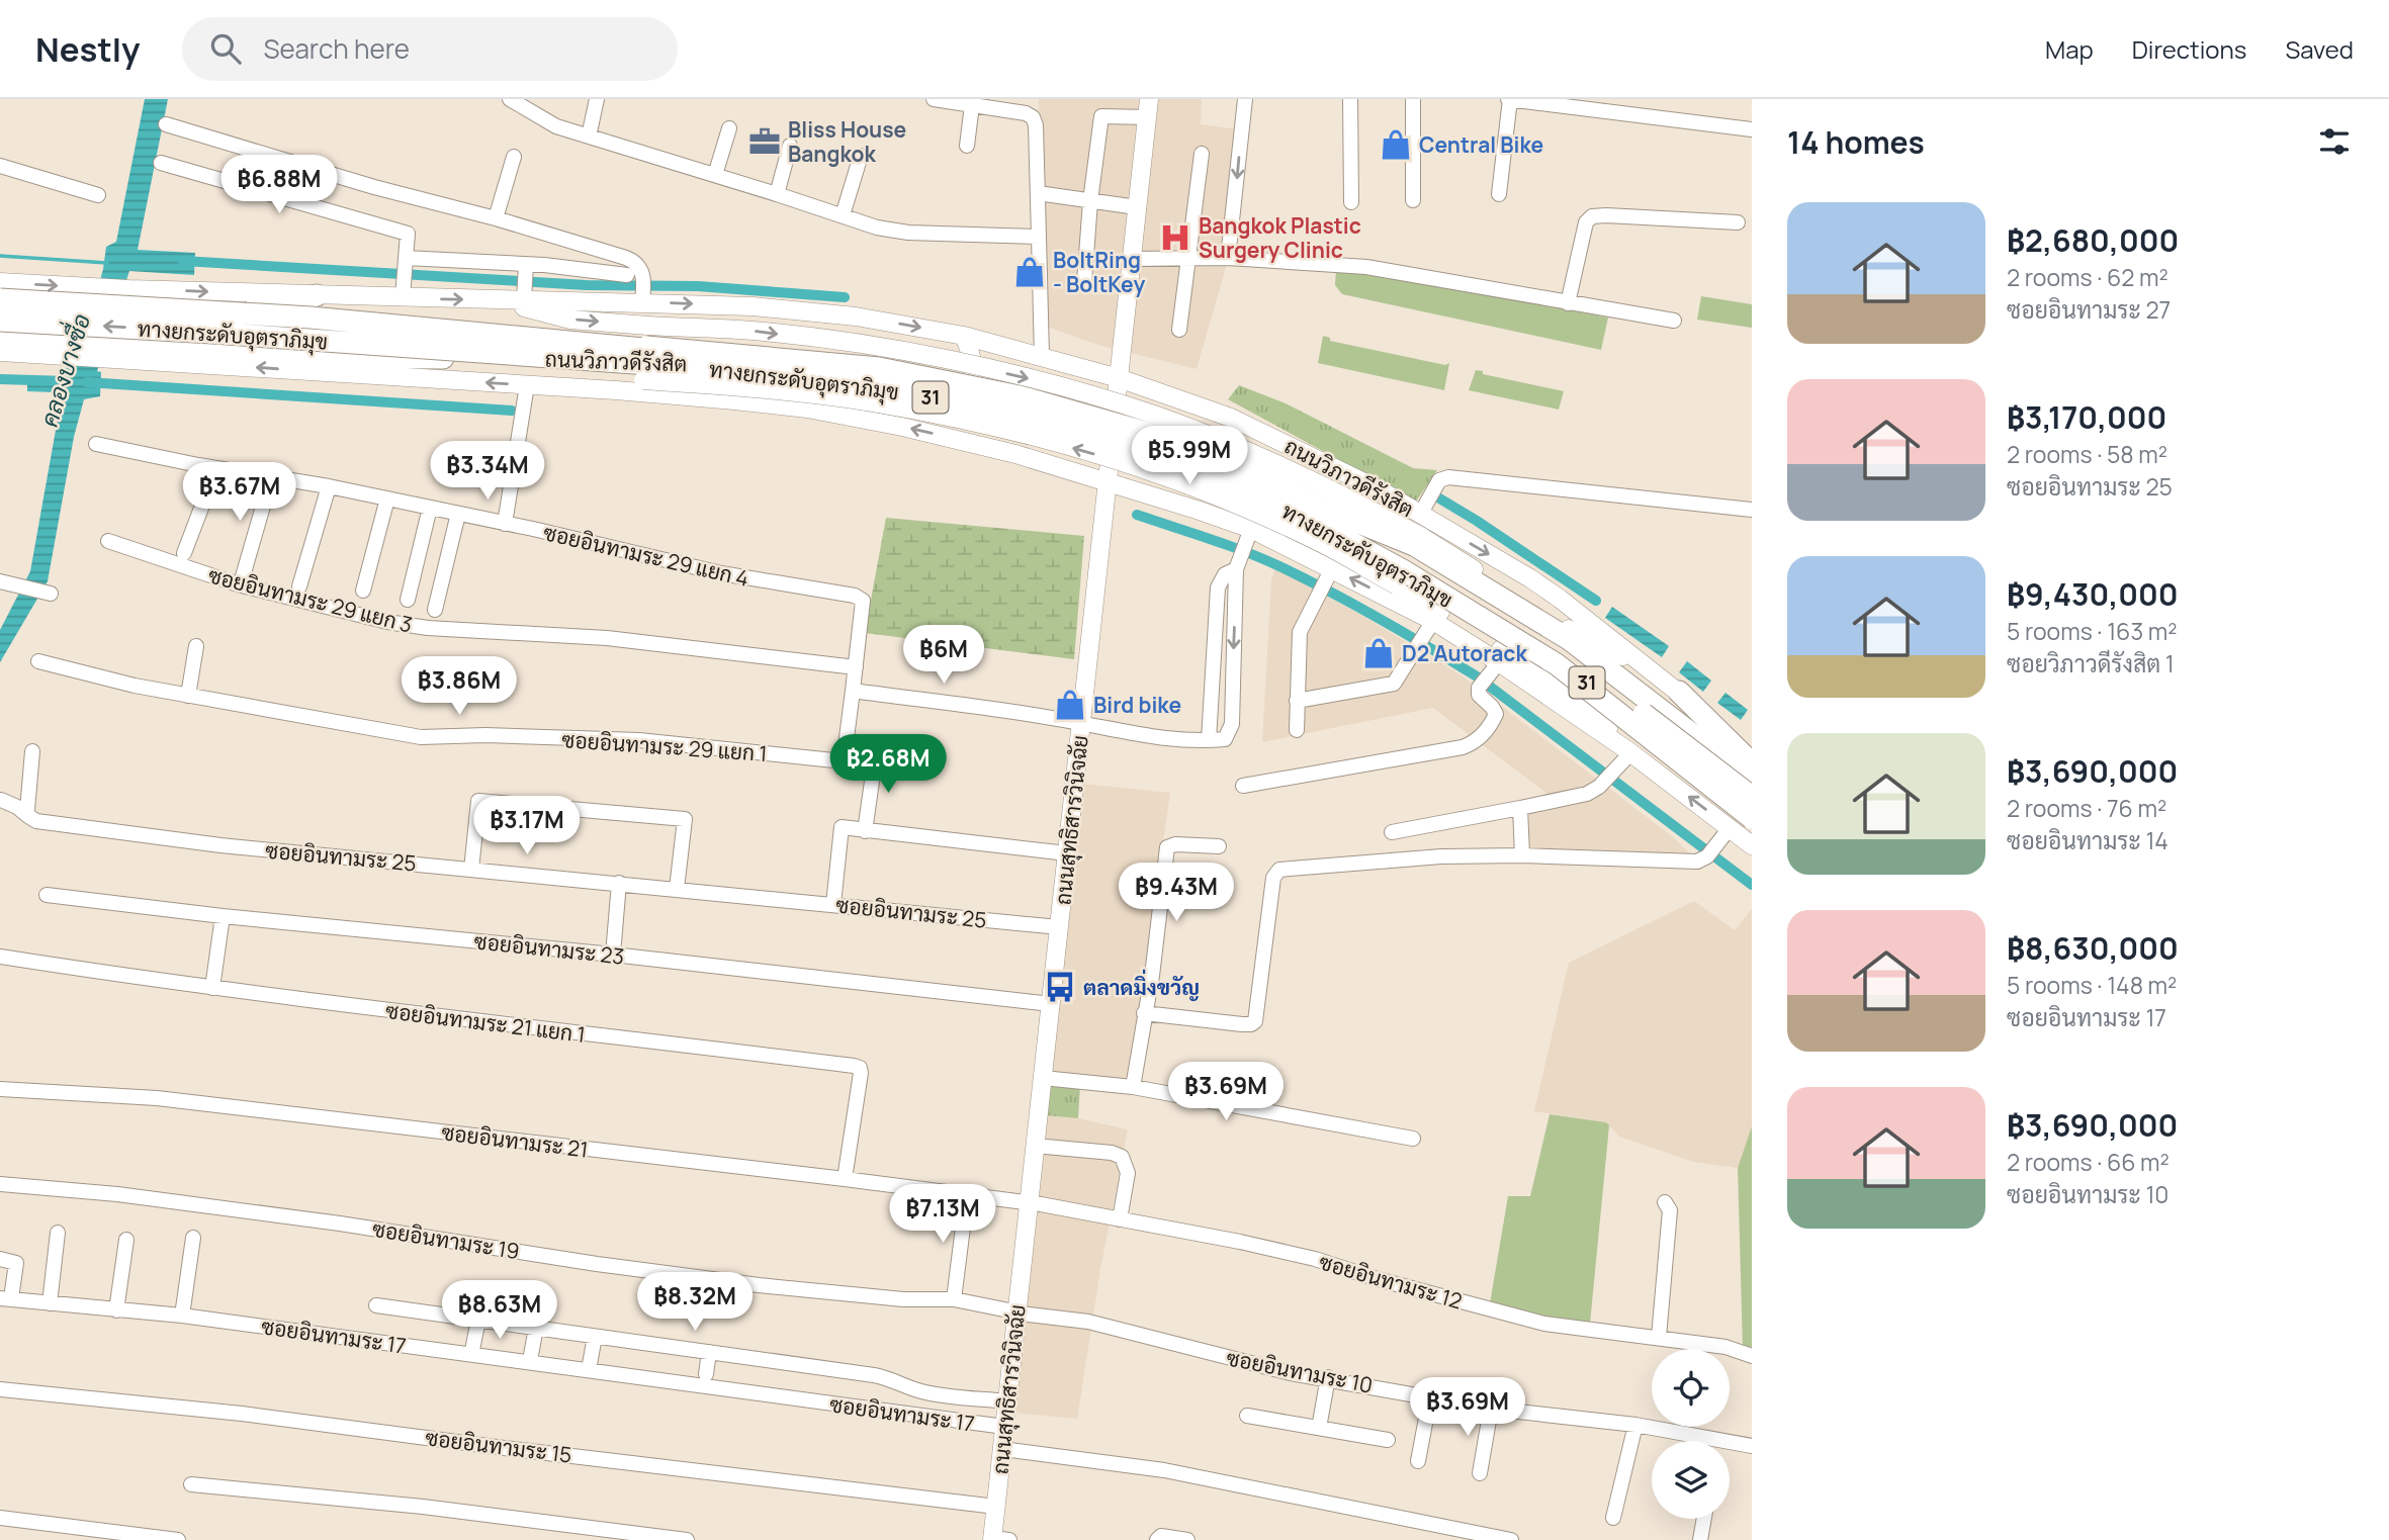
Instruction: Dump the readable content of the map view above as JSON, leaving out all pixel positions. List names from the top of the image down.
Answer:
{
  "streets": {
    "highway": ["ทางยกระดับอุตราภิมุข", "ถนนวิภาวดีรังสิต", "31"],
    "main road": ["ถนนสุทธิสารวินิจฉัย"],
    "street": [
      "ซอยอินทามระ 29 แยก 4",
      "ซอยอินทามระ 29 แยก 3",
      "ซอยอินทามระ 29 แยก 1",
      "ซอยอินทามระ 25",
      "ซอยอินทามระ 23",
      "ซอยอินทามระ 21 แยก 1",
      "ซอยอินทามระ 21",
      "ซอยอินทามระ 19",
      "ซอยอินทามระ 12",
      "ซอยอินทามระ 17",
      "ซอยอินทามระ 10",
      "ซอยอินทามระ 15"
    ]
  },
  "crossings": [
    ["ทางยกระดับอุตราภิมุข", "ถนนวิภาวดีรังสิต"],
    ["ถนนวิภาวดีรังสิต", "31"],
    ["ถนนวิภาวดีรังสิต", "ถนนสุทธิสารวินิจฉัย"],
    ["ซอยอินทามระ 29 แยก 4", "ซอยอินทามระ 29 แยก 3"],
    ["ถนนสุทธิสารวินิจฉัย", "ซอยอินทามระ 25"],
    ["ถนนสุทธิสารวินิจฉัย", "ซอยอินทามระ 23"],
    ["ถนนสุทธิสารวินิจฉัย", "ซอยอินทามระ 21"],
    ["ถนนสุทธิสารวินิจฉัย", "ซอยอินทามระ 19"],
    ["ถนนสุทธิสารวินิจฉัย", "ซอยอินทามระ 12"],
    ["ถนนสุทธิสารวินิจฉัย", "ซอยอินทามระ 17"],
    ["ถนนสุทธิสารวินิจฉัย", "ซอยอินทามระ 10"],
    ["ถนนสุทธิสารวินิจฉัย", "ซอยอินทามระ 15"],
    ["ซอยอินทามระ 21 แยก 1", "ซอยอินทามระ 21"],
    ["ซอยอินทามระ 21", "ซอยอินทามระ 12"],
    ["ซอยอินทามระ 19", "ซอยอินทามระ 10"]
  ],
  "water": ["คลองบางซื่อ"],
  "places": {
    "office": ["Bliss House Bangkok"],
    "shop": [
      "Central Bike",
      "BoltRing - BoltKey",
      "D2 Autorack",
      "Bird bike"
    ],
    "hospital": ["Bangkok Plastic Surgery Clinic"],
    "bus stop": ["ตลาดมิ่งขวัญ"]
  },
  "page": {
    "header": "Nestly",
    "search": "Search here",
    "nav": ["Map", "Directions", "Saved"],
    "heading": "14 homes",
    "price": [
      "฿6.88M",
      "฿5.99M",
      "฿3.34M",
      "฿3.67M",
      "฿6M",
      "฿3.86M",
      "฿2.68M",
      "฿3.17M",
      "฿9.43M",
      "฿3.69M",
      "฿7.13M",
      "฿8.32M",
      "฿8.63M",
      "฿3.69M"
    ],
    "list": [
      {
        "name": "฿2,680,000",
        "note": "2 rooms · 62 m² · ซอยอินทามระ 27"
      },
      {
        "name": "฿3,170,000",
        "note": "2 rooms · 58 m² · ซอยอินทามระ 25"
      },
      {
        "name": "฿9,430,000",
        "note": "5 rooms · 163 m² · ซอยวิภาวดีรังสิต 1"
      },
      {
        "name": "฿3,690,000",
        "note": "2 rooms · 76 m² · ซอยอินทามระ 14"
      },
      {
        "name": "฿8,630,000",
        "note": "5 rooms · 148 m² · ซอยอินทามระ 17"
      },
      {
        "name": "฿3,690,000",
        "note": "2 rooms · 66 m² · ซอยอินทามระ 10"
      }
    ]
  }
}
